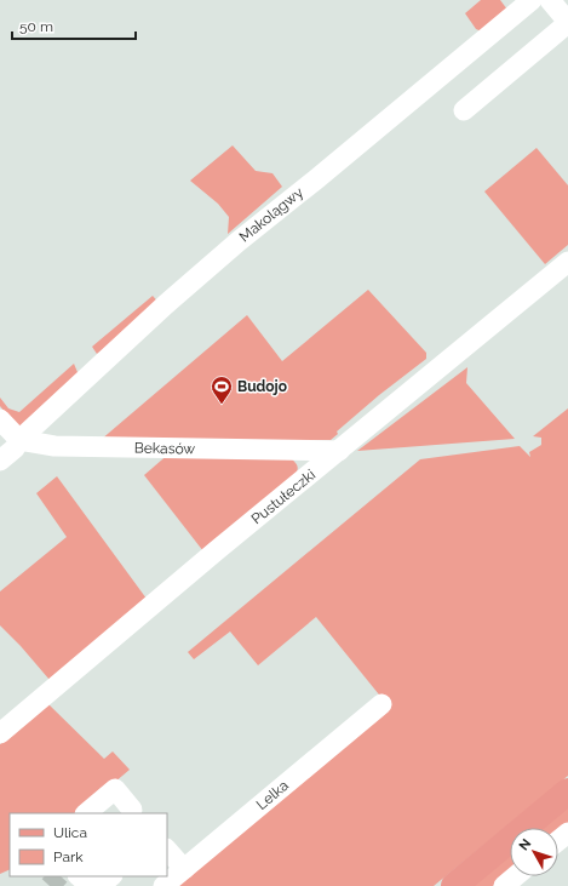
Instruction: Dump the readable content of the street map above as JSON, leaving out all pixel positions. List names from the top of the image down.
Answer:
{
  "streets": {
    "street": [
      "Makolągwy",
      "Bekasów",
      "Pustułeczki",
      "Lelka"
    ]
  },
  "crossings": [
    ["Makolągwy", "Bekasów"],
    ["Bekasów", "Pustułeczki"]
  ],
  "places": {
    "sports": ["Budojo"]
  },
  "legend": ["Ulica", "Park"],
  "scale_bar": "50 m",
  "north": "top left"
}
